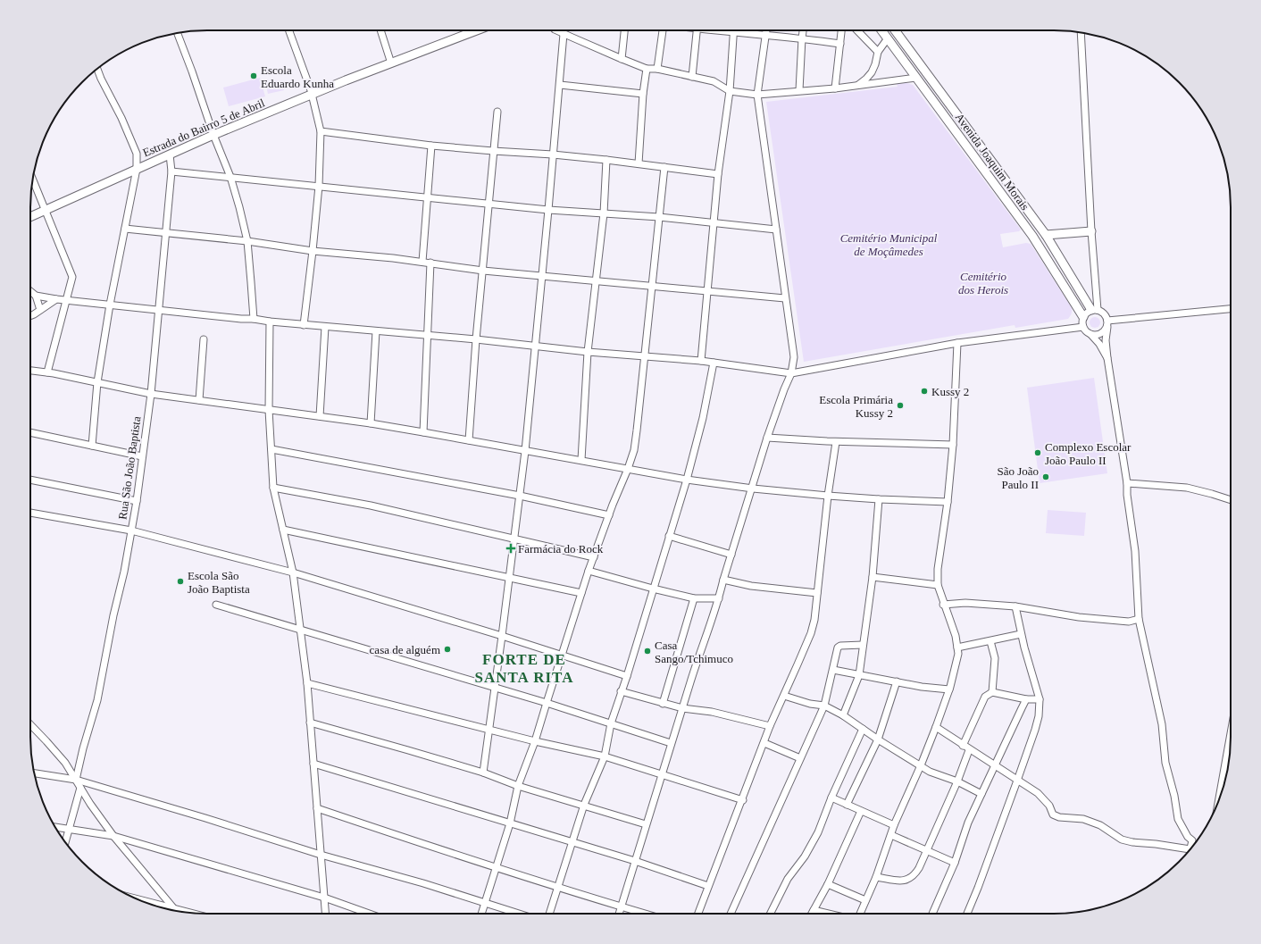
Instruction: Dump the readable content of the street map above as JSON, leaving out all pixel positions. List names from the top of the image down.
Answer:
{
  "streets": {
    "street": ["Estrada do Bairro 5 de Abril", "Avenida Joaquim Morais", "Rua São João Baptista"]
  },
  "crossings": [
    ["Estrada do Bairro 5 de Abril", "Rua São João Baptista"]
  ],
  "districts": ["FORTE DE SANTA RITA"],
  "parks": ["Cemitério Municipal de Moçâmedes", "Cemitério dos Herois"],
  "places": {
    "other": [
      "Escola Eduardo Kunha",
      "Kussy 2",
      "Escola Primária Kussy 2",
      "Complexo Escolar João Paulo II",
      "São João Paulo II",
      "Escola São João Baptista",
      "casa de alguém",
      "Casa Sango/Tchimuco"
    ],
    "health": ["Farmácia do Rock"]
  }
}
